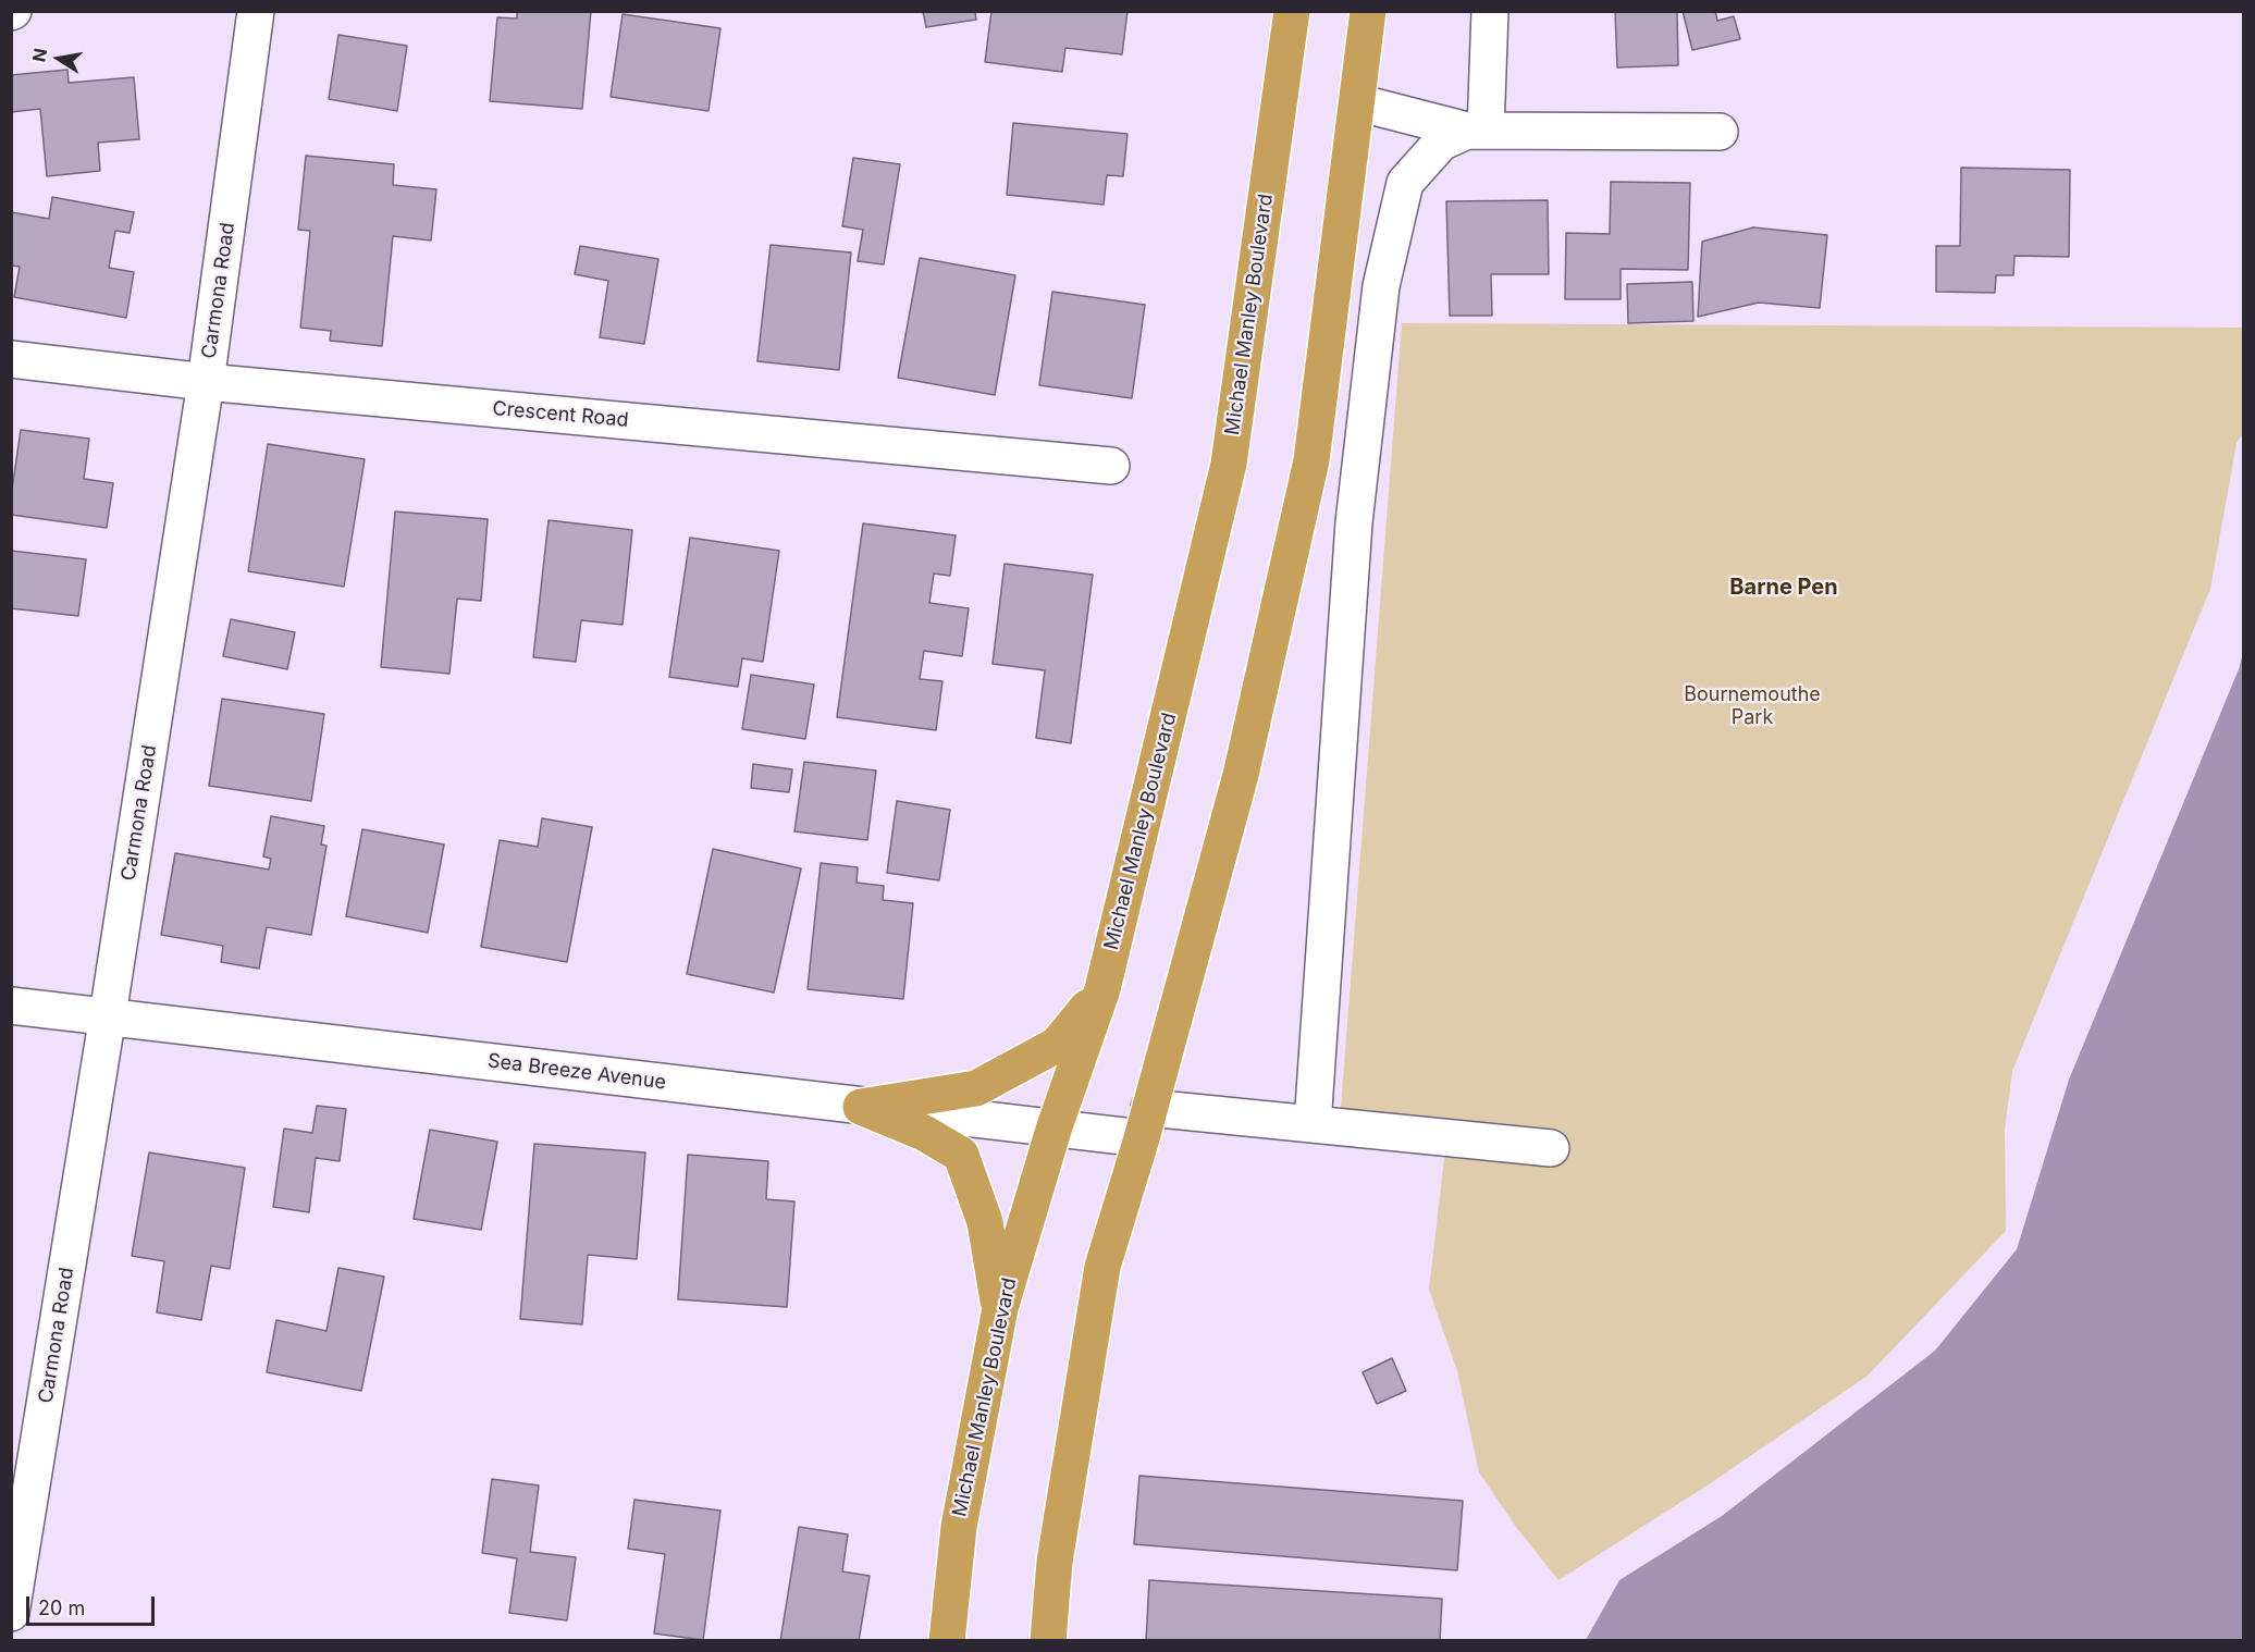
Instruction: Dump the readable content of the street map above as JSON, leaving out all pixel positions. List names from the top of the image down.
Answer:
{
  "streets": {
    "highway": ["Michael Manley Boulevard"],
    "street": ["Carmona Road", "Crescent Road", "Sea Breeze Avenue"]
  },
  "crossings": [
    ["Carmona Road", "Crescent Road"],
    ["Carmona Road", "Sea Breeze Avenue"],
    ["Michael Manley Boulevard", "Sea Breeze Avenue"]
  ],
  "districts": ["Barne Pen"],
  "parks": ["Bournemouthe Park"],
  "scale_bar": "20 m",
  "north": "left"
}
